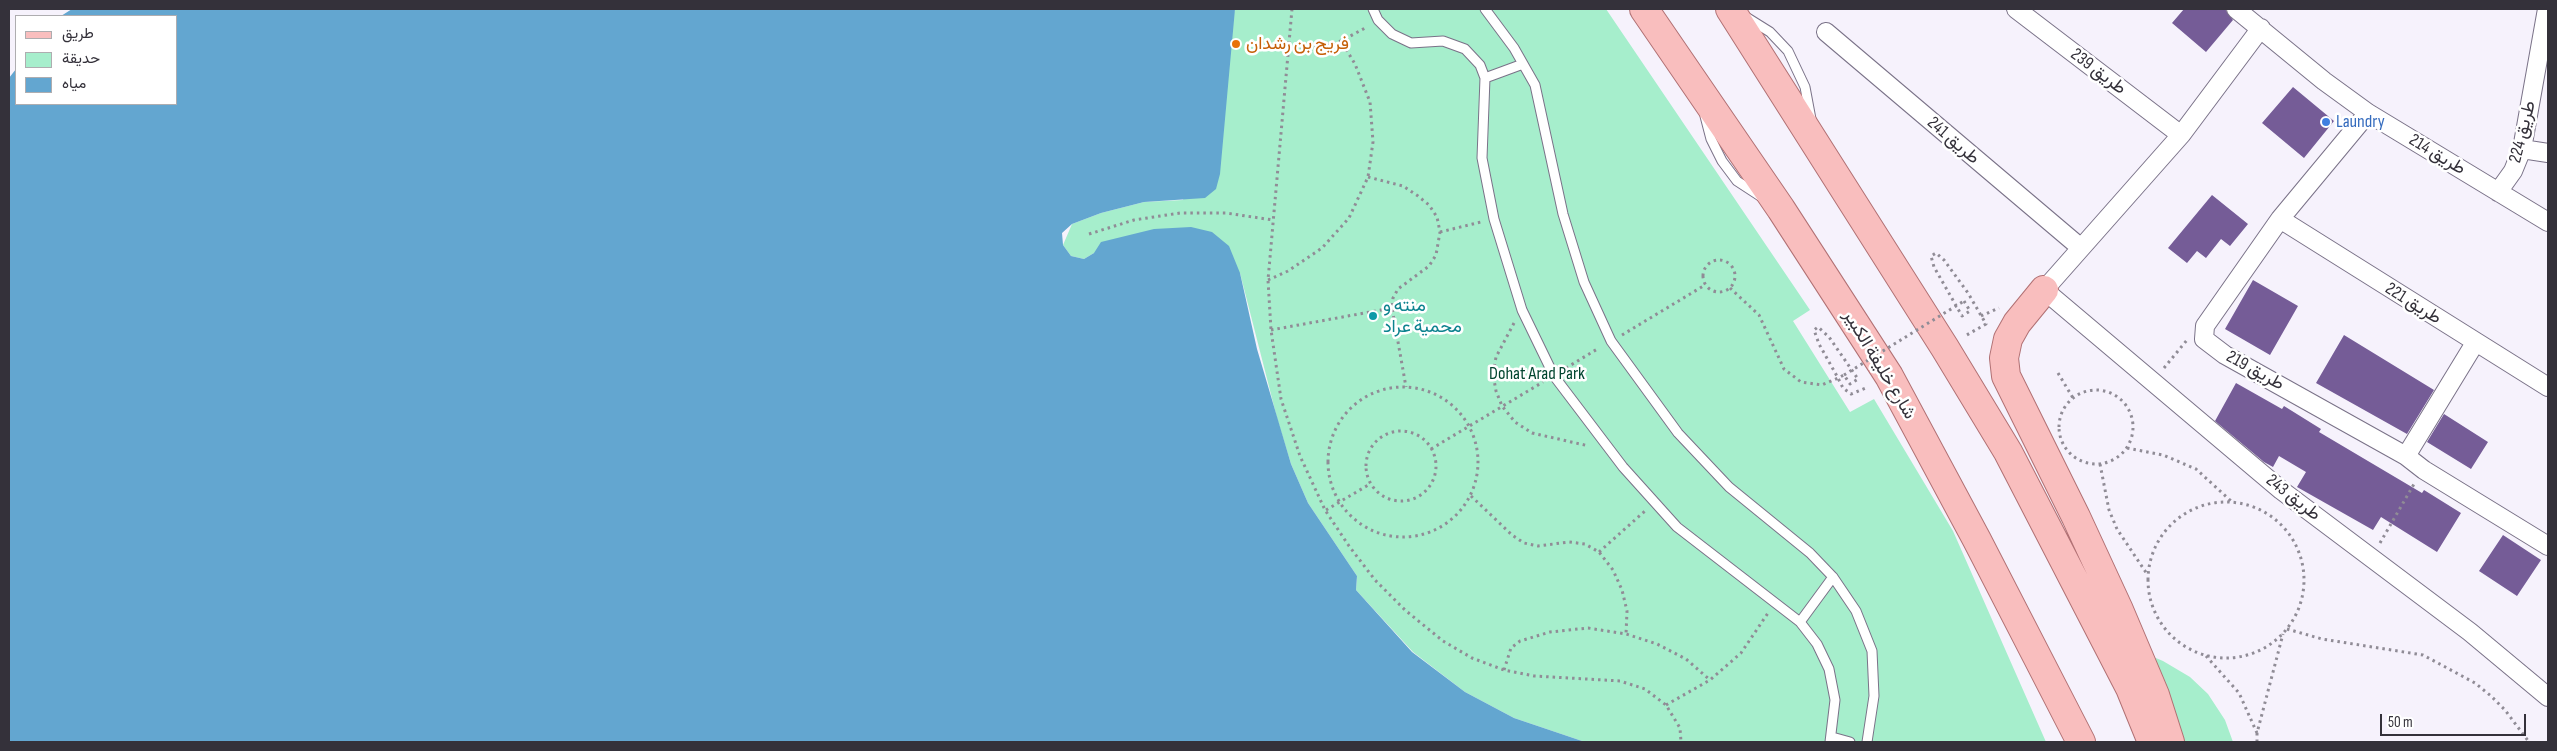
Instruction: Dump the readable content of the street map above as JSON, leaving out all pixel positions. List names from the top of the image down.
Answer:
{
  "streets": {
    "main road": ["شارع خليفة الكبير"],
    "street": [
      "طريق 239",
      "طريق 224",
      "طريق 241",
      "طريق 214",
      "طريق 221",
      "طريق 219",
      "طريق 243"
    ]
  },
  "crossings": [
    ["طريق 224", "طريق 214"]
  ],
  "parks": ["Dohat Arad Park"],
  "places": ["فريج بن رشدان", "Laundry", "منته و محمية عراد"],
  "legend": ["طريق", "حديقة", "مياه"],
  "scale_bar": "50 m"
}
